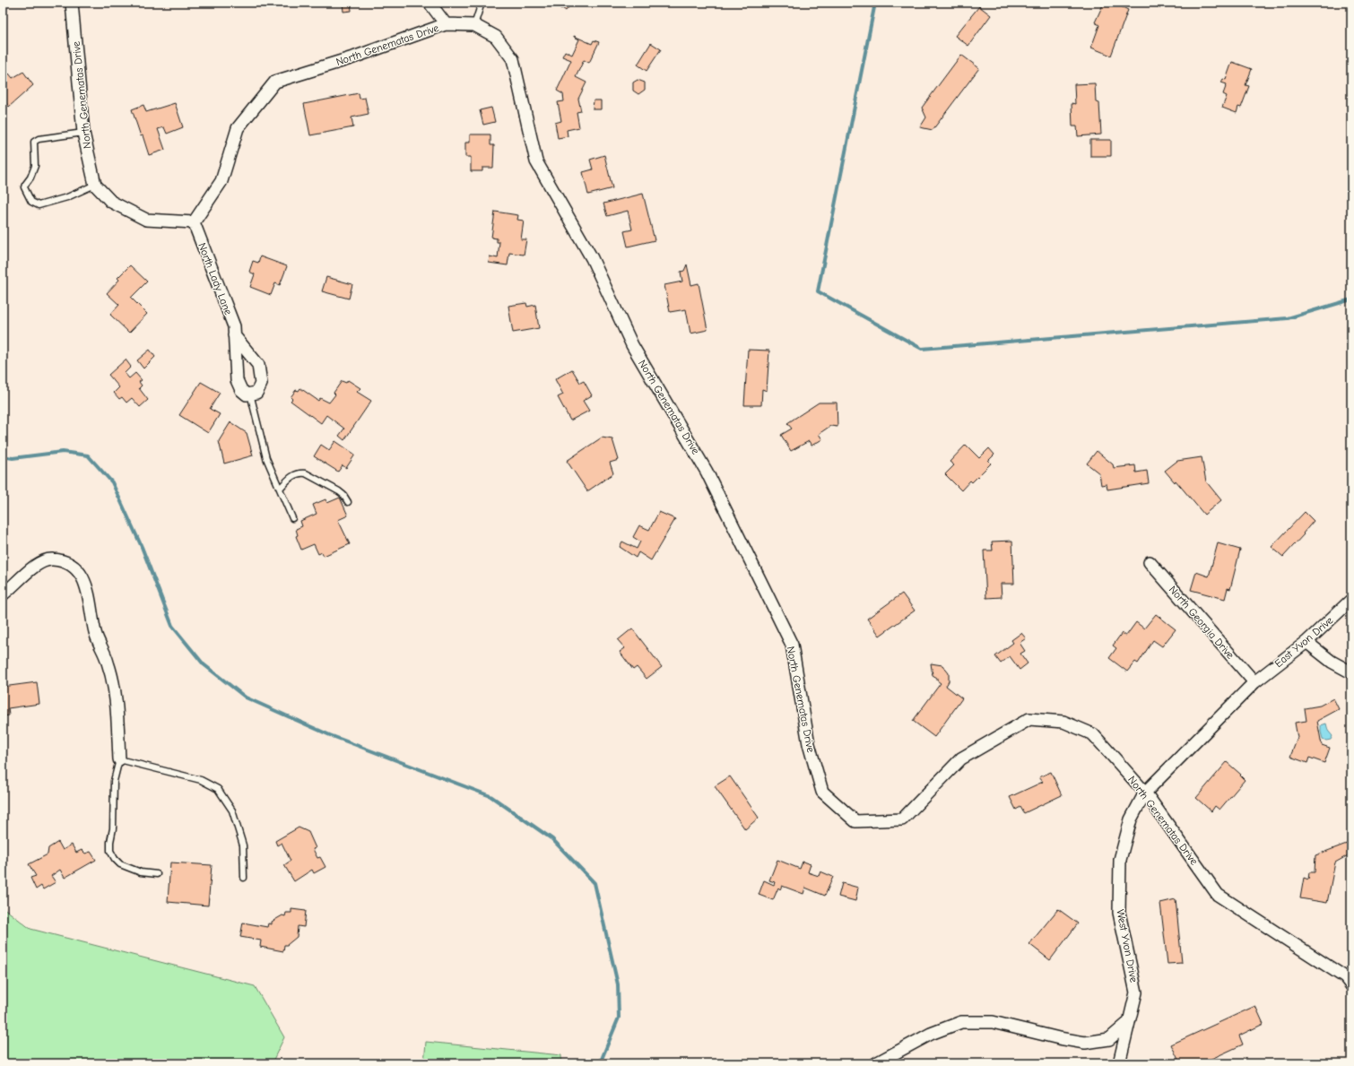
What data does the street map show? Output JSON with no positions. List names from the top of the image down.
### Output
{
  "streets": {
    "street": [
      "North Genematas Drive",
      "North Lady Lane",
      "North Georgia Drive",
      "East Yvon Drive",
      "West Yvon Drive"
    ]
  },
  "crossings": [
    ["North Genematas Drive", "North Lady Lane"],
    ["North Genematas Drive", "West Yvon Drive"],
    ["North Georgia Drive", "East Yvon Drive"],
    ["North Georgia Drive", "West Yvon Drive"],
    ["East Yvon Drive", "West Yvon Drive"]
  ]
}
